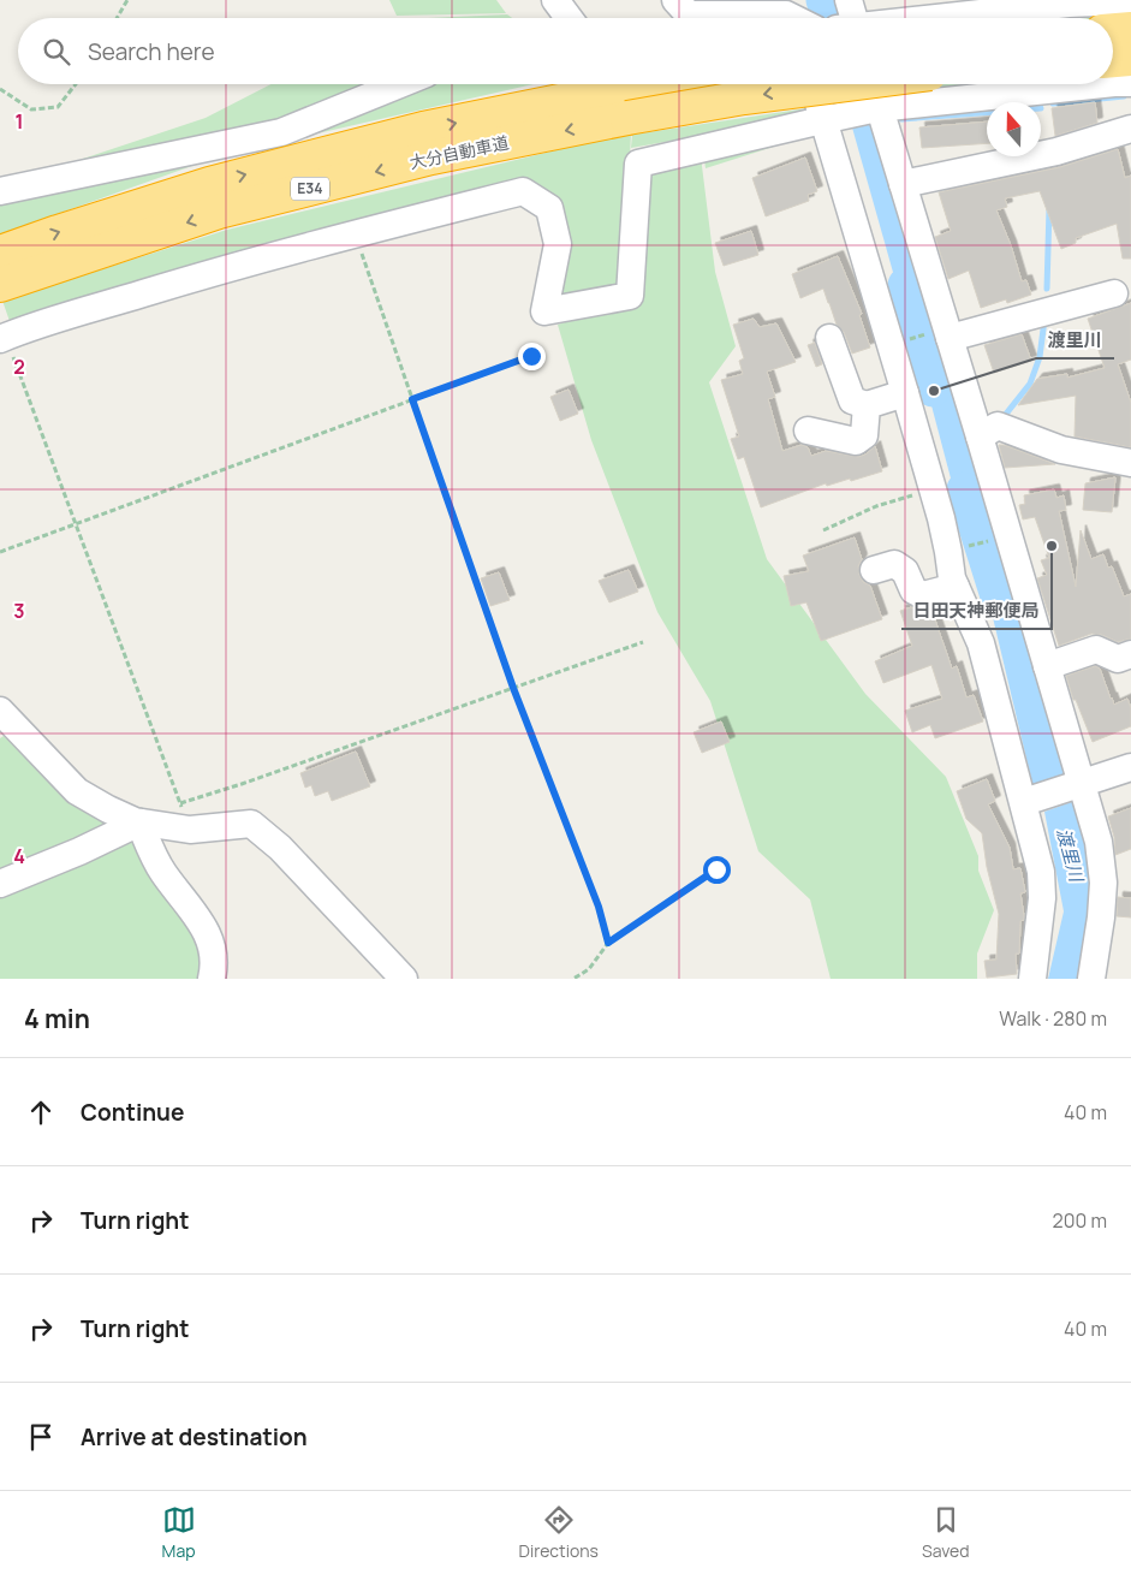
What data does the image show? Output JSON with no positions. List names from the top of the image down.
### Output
{
  "streets": {
    "highway": ["大分自動車道", "E34"]
  },
  "water": ["渡里川"],
  "places": ["渡里川", "日田天神郵便局"],
  "north": "top",
  "page": {
    "search": "Search here",
    "heading": ["4 min", "Walk · 280 m"],
    "list": [
      ["Continue", "40 m"],
      ["Turn right", "200 m"],
      ["Turn right", "40 m"],
      "Arrive at destination"
    ],
    "nav": ["Map", "Directions", "Saved"]
  },
  "grid": {
    "rows": [
      "1",
      "2",
      "3",
      "4"
    ]
  }
}
